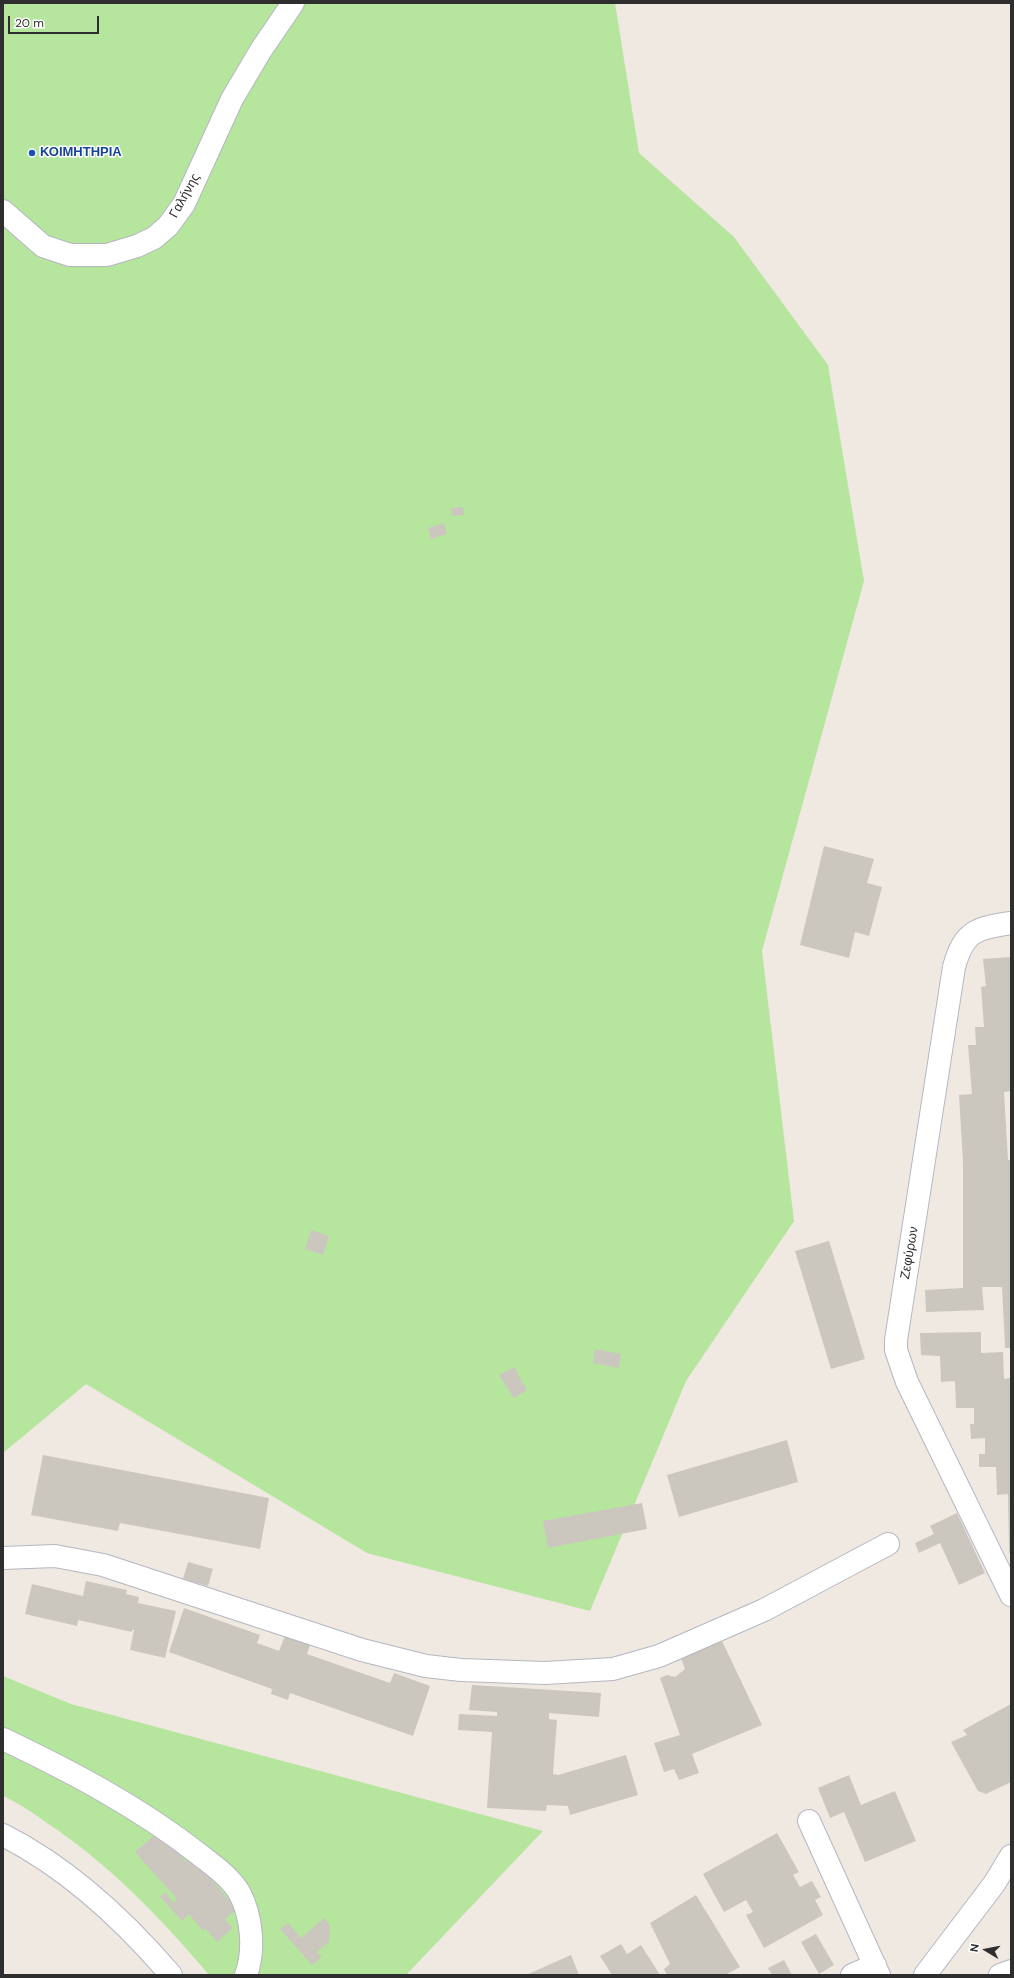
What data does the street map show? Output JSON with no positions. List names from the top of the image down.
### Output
{
  "streets": {
    "street": ["Γαλήνης", "Ζεφύρων"]
  },
  "places": ["ΚΟΙΜΗΤΗΡΙΑ"],
  "scale_bar": "20 m",
  "north": "left"
}
